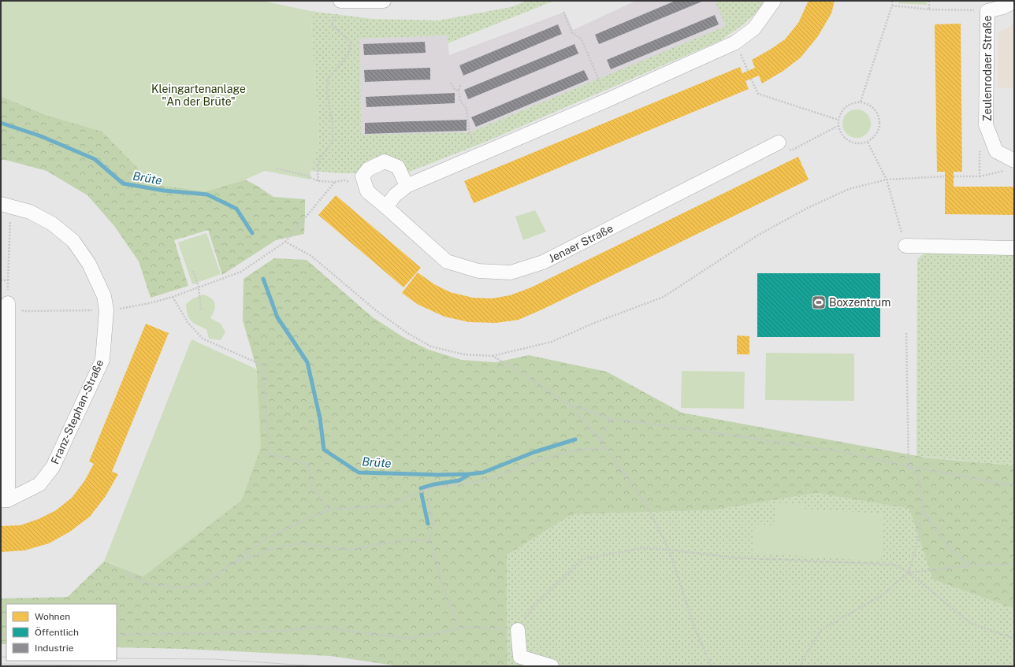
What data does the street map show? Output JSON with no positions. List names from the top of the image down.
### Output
{
  "streets": {
    "street": ["Zeulenrodaer Straße", "Jenaer Straße", "Franz-Stephan-Straße"]
  },
  "water": ["Brüte"],
  "parks": ["Kleingartenanlage \"An der Brüte\""],
  "places": {
    "sports": ["Boxzentrum"]
  },
  "legend": ["Wohnen", "Öffentlich", "Industrie"]
}
